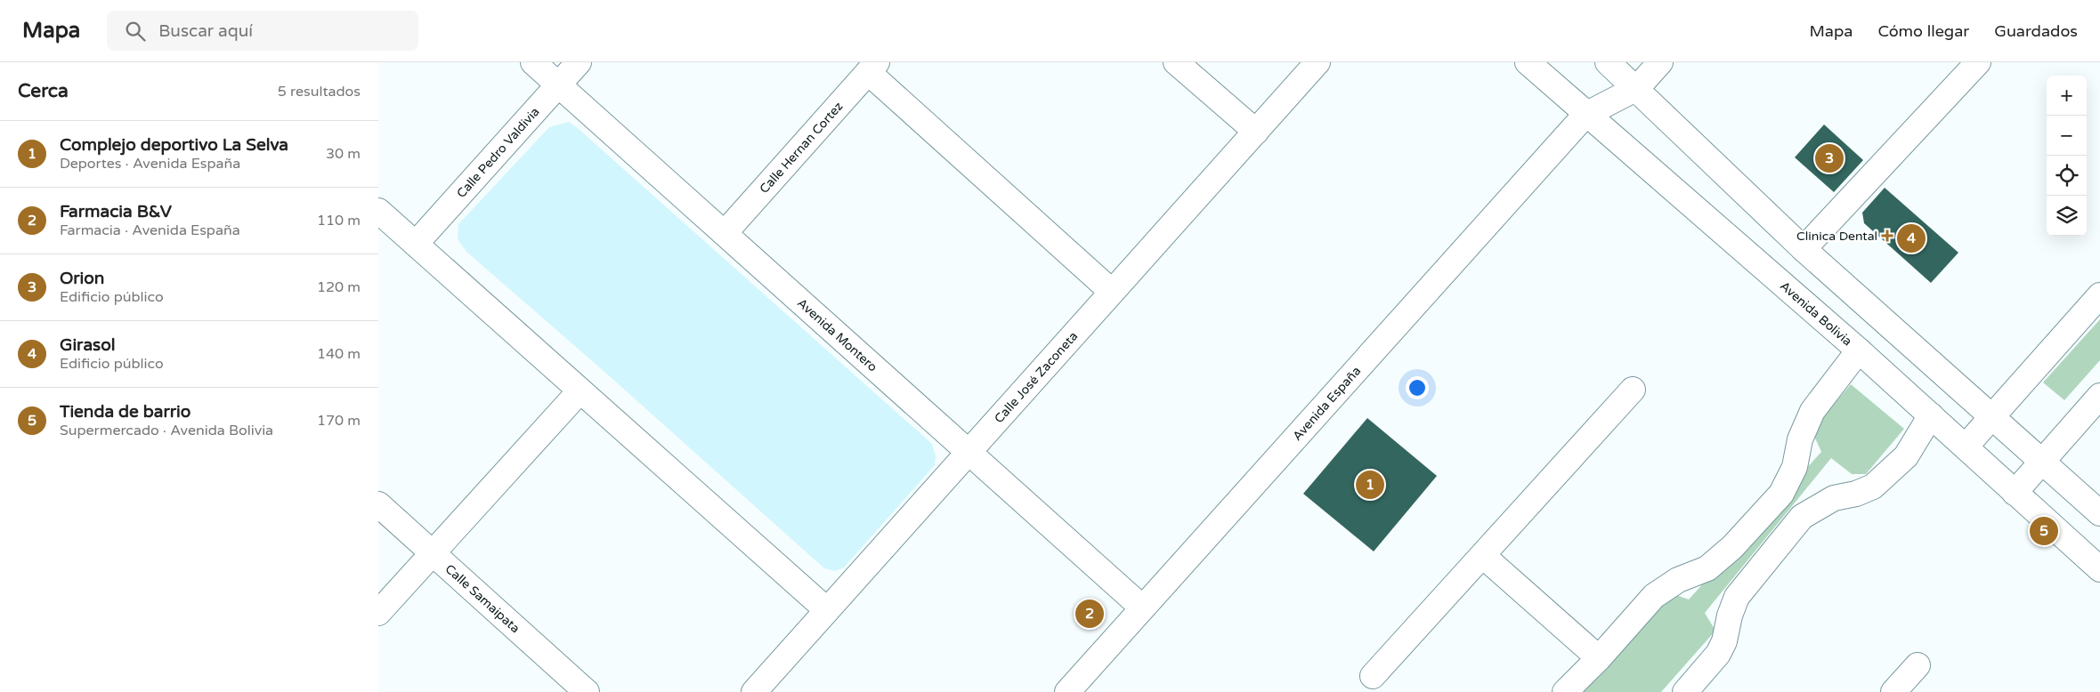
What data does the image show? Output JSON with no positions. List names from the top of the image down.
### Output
{
  "streets": {
    "street": [
      "Calle Hernan Cortez",
      "Calle Pedro Valdivia",
      "Avenida Bolivia",
      "Avenida Montero",
      "Calle José Zaconeta",
      "Avenida España",
      "Calle Samaipata"
    ]
  },
  "crossings": [
    ["Calle Hernan Cortez", "Avenida Montero"],
    ["Calle Pedro Valdivia", "Avenida Montero"],
    ["Avenida Bolivia", "Avenida España"],
    ["Avenida Montero", "Calle José Zaconeta"],
    ["Avenida Montero", "Avenida España"]
  ],
  "places": {
    "health": ["Clinica Dental"]
  },
  "page": {
    "header": "Mapa",
    "search": "Buscar aquí",
    "nav": ["Mapa", "Cómo llegar", "Guardados"],
    "heading": ["Cerca", "5 resultados"],
    "map_buttons": ["+", "−"],
    "list": [
      {
        "mark": "1",
        "name": "Complejo deportivo La Selva",
        "note": "Deportes · Avenida España",
        "value": "30 m"
      },
      {
        "mark": "2",
        "name": "Farmacia B&V",
        "note": "Farmacia · Avenida España",
        "value": "110 m"
      },
      {
        "mark": "3",
        "name": "Orion",
        "note": "Edificio público",
        "value": "120 m"
      },
      {
        "mark": "4",
        "name": "Girasol",
        "note": "Edificio público",
        "value": "140 m"
      },
      {
        "mark": "5",
        "name": "Tienda de barrio",
        "note": "Supermercado · Avenida Bolivia",
        "value": "170 m"
      }
    ],
    "pins": [
      "3",
      "4",
      "1",
      "5",
      "2"
    ]
  }
}
